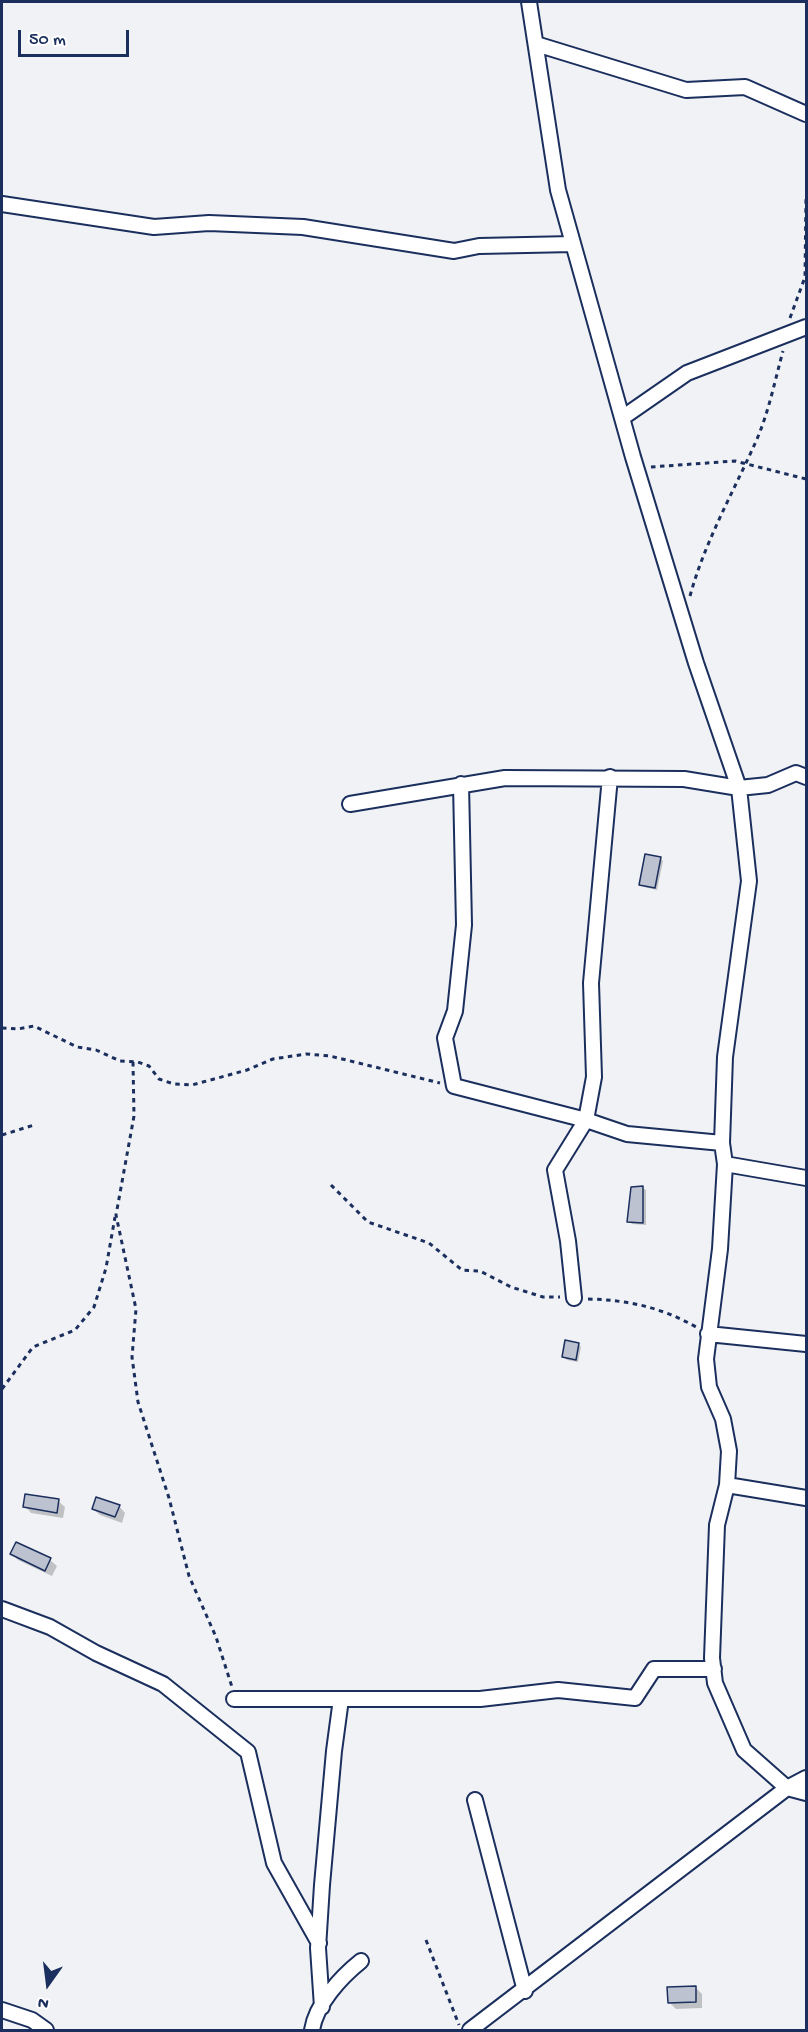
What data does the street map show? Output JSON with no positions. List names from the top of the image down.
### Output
{
  "scale_bar": "50 m",
  "north": "bottom"
}
